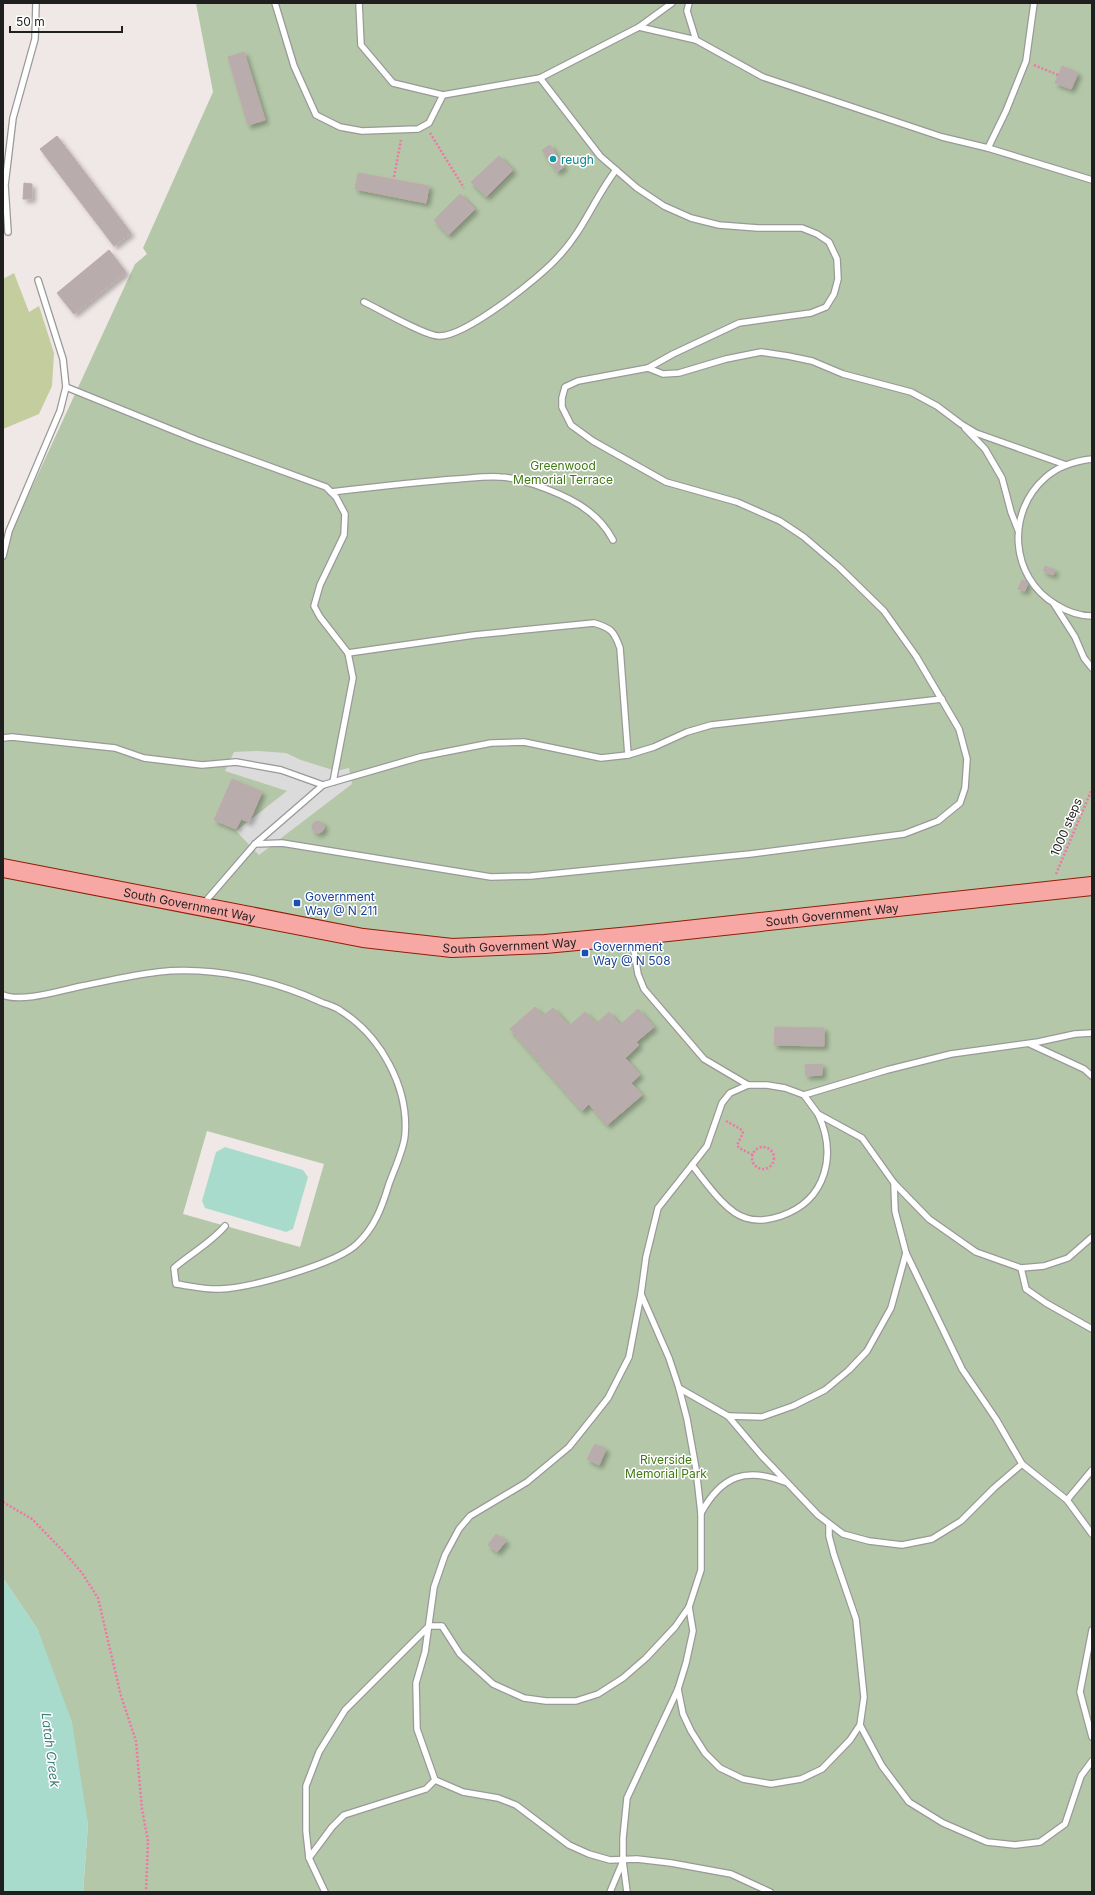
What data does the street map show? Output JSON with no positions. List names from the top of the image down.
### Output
{
  "streets": {
    "main road": ["South Government Way"],
    "path": ["1000 steps"]
  },
  "water": ["Latah Creek"],
  "parks": ["Greenwood Memorial Terrace", "Riverside Memorial Park"],
  "places": {
    "other": ["reugh"],
    "transit": ["Government Way @ N 211", "Government Way @ N 508"]
  },
  "scale_bar": "50 m"
}
